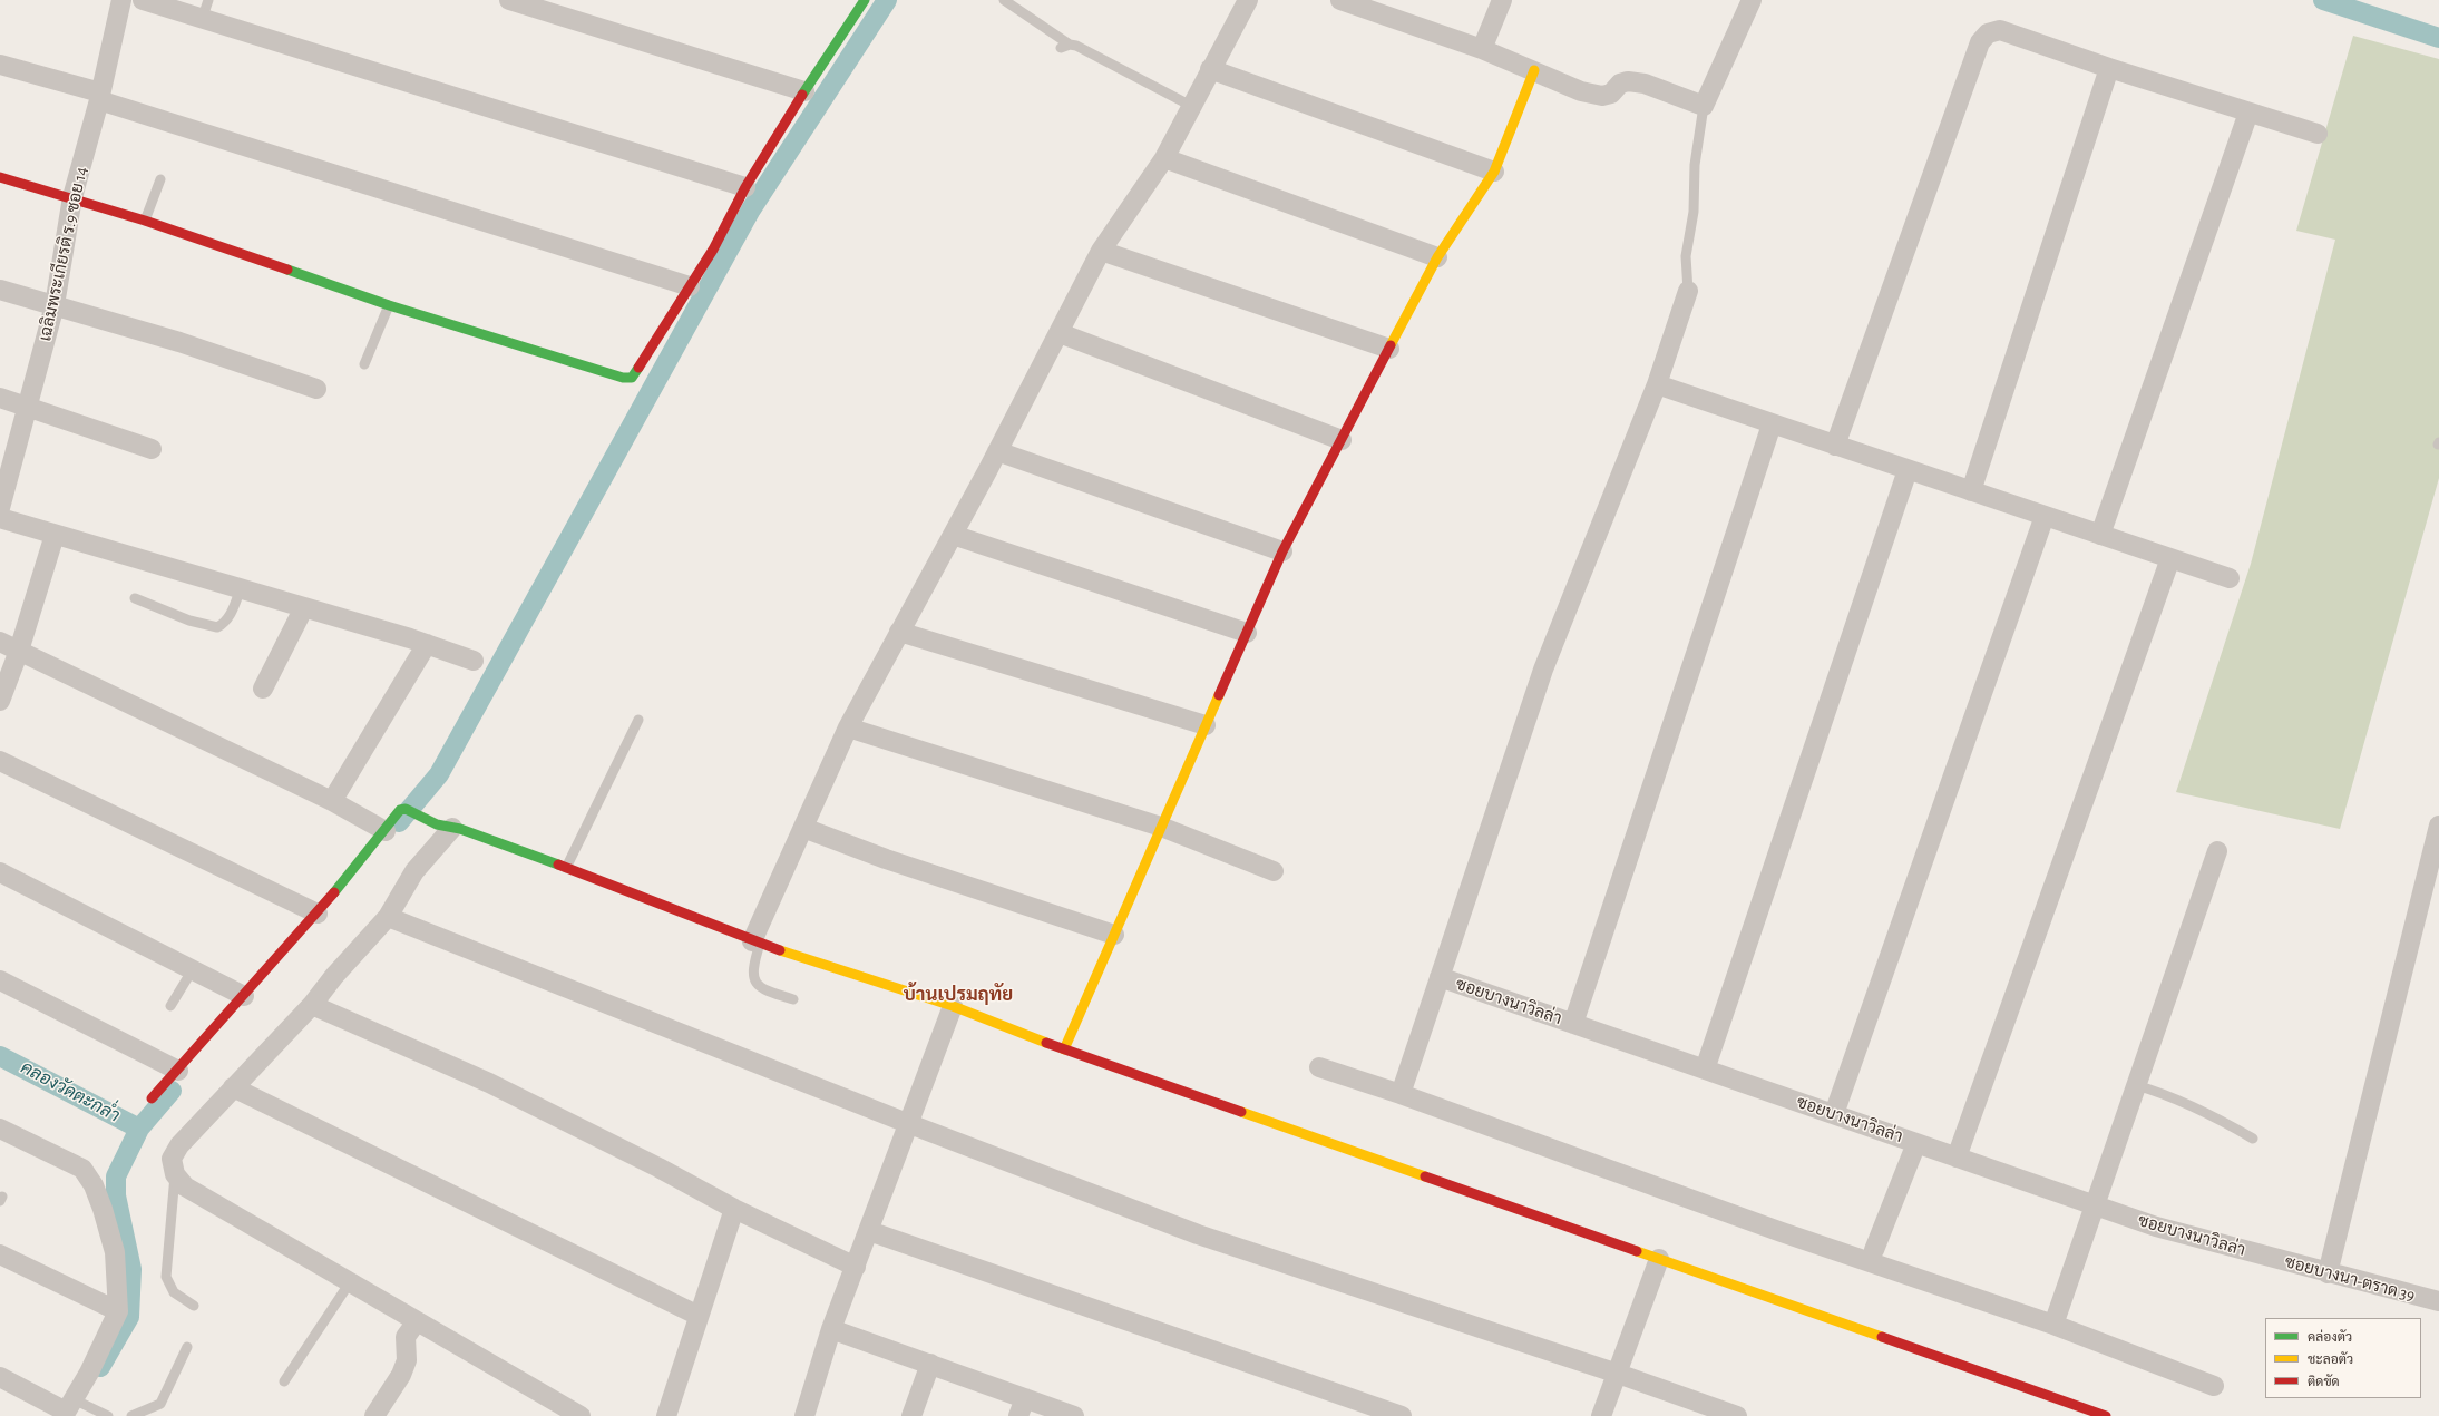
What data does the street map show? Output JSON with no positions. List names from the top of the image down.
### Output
{
  "streets": {
    "street": ["เฉลิมพระเกียรติ ร.9 ซอย 14", "ซอยบางนาวิลล่า", "ซอยบางนา-ตราด 39"]
  },
  "crossings": [
    ["ซอยบางนาวิลล่า", "ซอยบางนา-ตราด 39"]
  ],
  "districts": ["บ้านเปรมฤทัย"],
  "water": ["คลองวัดตะกล่ำ"],
  "legend": ["คล่องตัว", "ชะลอตัว", "ติดขัด"]
}
